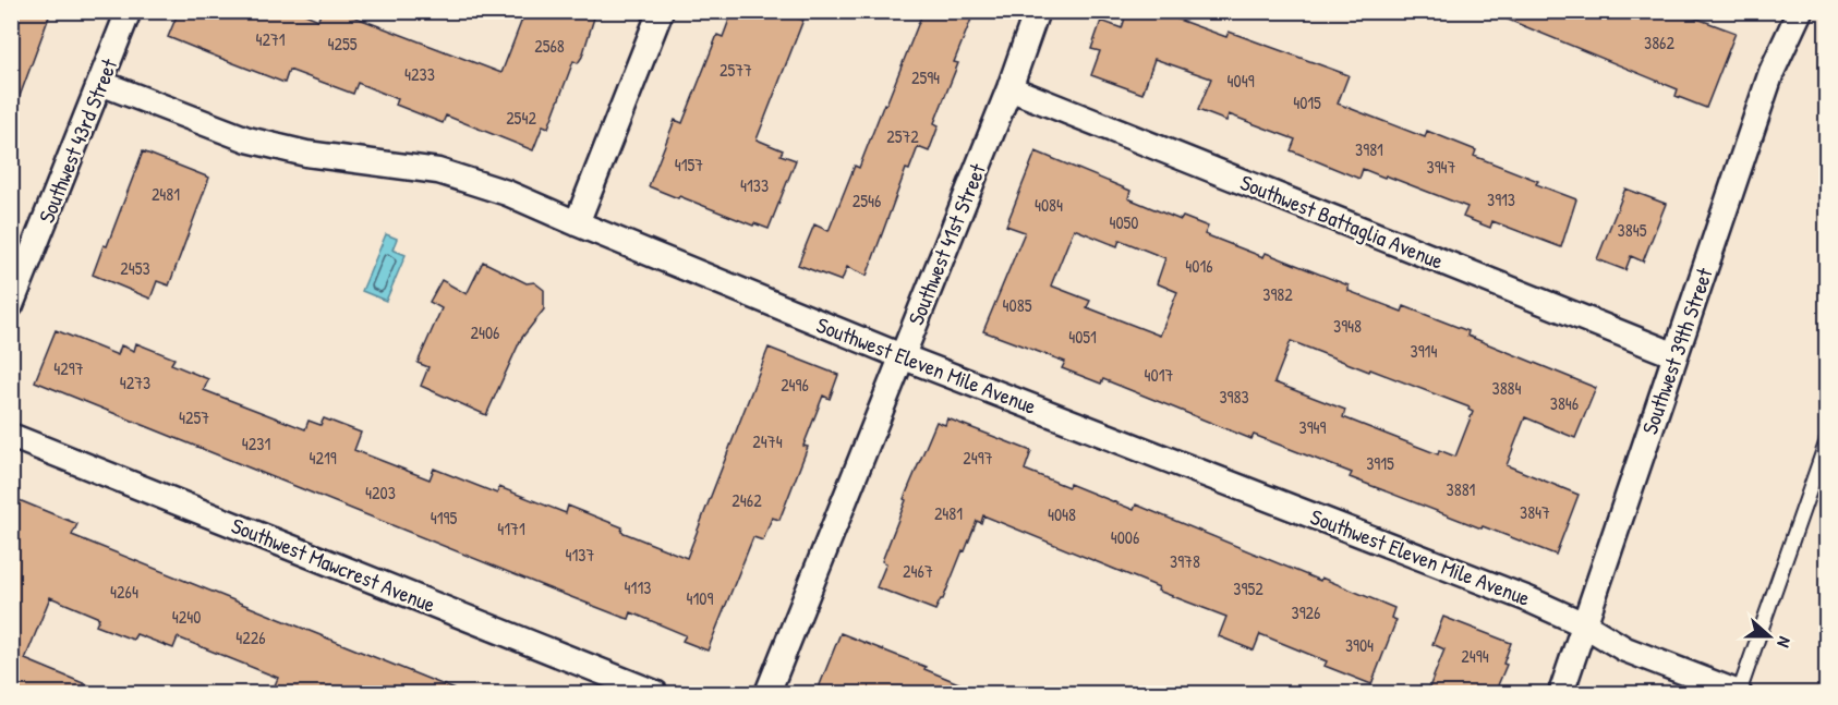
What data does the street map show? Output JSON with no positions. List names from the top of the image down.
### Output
{
  "streets": {
    "street": [
      "Southwest 43rd Street",
      "Southwest Battaglia Avenue",
      "Southwest 41st Street",
      "Southwest 39th Street",
      "Southwest Eleven Mile Avenue",
      "Southwest Mawcrest Avenue"
    ]
  },
  "crossings": [
    ["Southwest 43rd Street", "Southwest Eleven Mile Avenue"],
    ["Southwest Battaglia Avenue", "Southwest 41st Street"],
    ["Southwest Battaglia Avenue", "Southwest 39th Street"],
    ["Southwest 41st Street", "Southwest Eleven Mile Avenue"],
    ["Southwest 39th Street", "Southwest Eleven Mile Avenue"]
  ],
  "house_numbers": [
    "4271",
    "3862",
    "4255",
    "2568",
    "2577",
    "4233",
    "2594",
    "4049",
    "4015",
    "2542",
    "2572",
    "3981",
    "4157",
    "3947",
    "4133",
    "2481",
    "3913",
    "2546",
    "4084",
    "4050",
    "3845",
    "4016",
    "2453",
    "3982",
    "4085",
    "3948",
    "2406",
    "4051",
    "3914",
    "4297",
    "4017",
    "4273",
    "2496",
    "3884",
    "3983",
    "3846",
    "4257",
    "3949",
    "2474",
    "4231",
    "4219",
    "2497",
    "3915",
    "3881",
    "4203",
    "2462",
    "3847",
    "2481",
    "4048",
    "4195",
    "4171",
    "4006",
    "4137",
    "3978",
    "2467",
    "4113",
    "3952",
    "4264",
    "4109",
    "3926",
    "4240",
    "4226",
    "3904",
    "2494"
  ],
  "north": "right"
}
